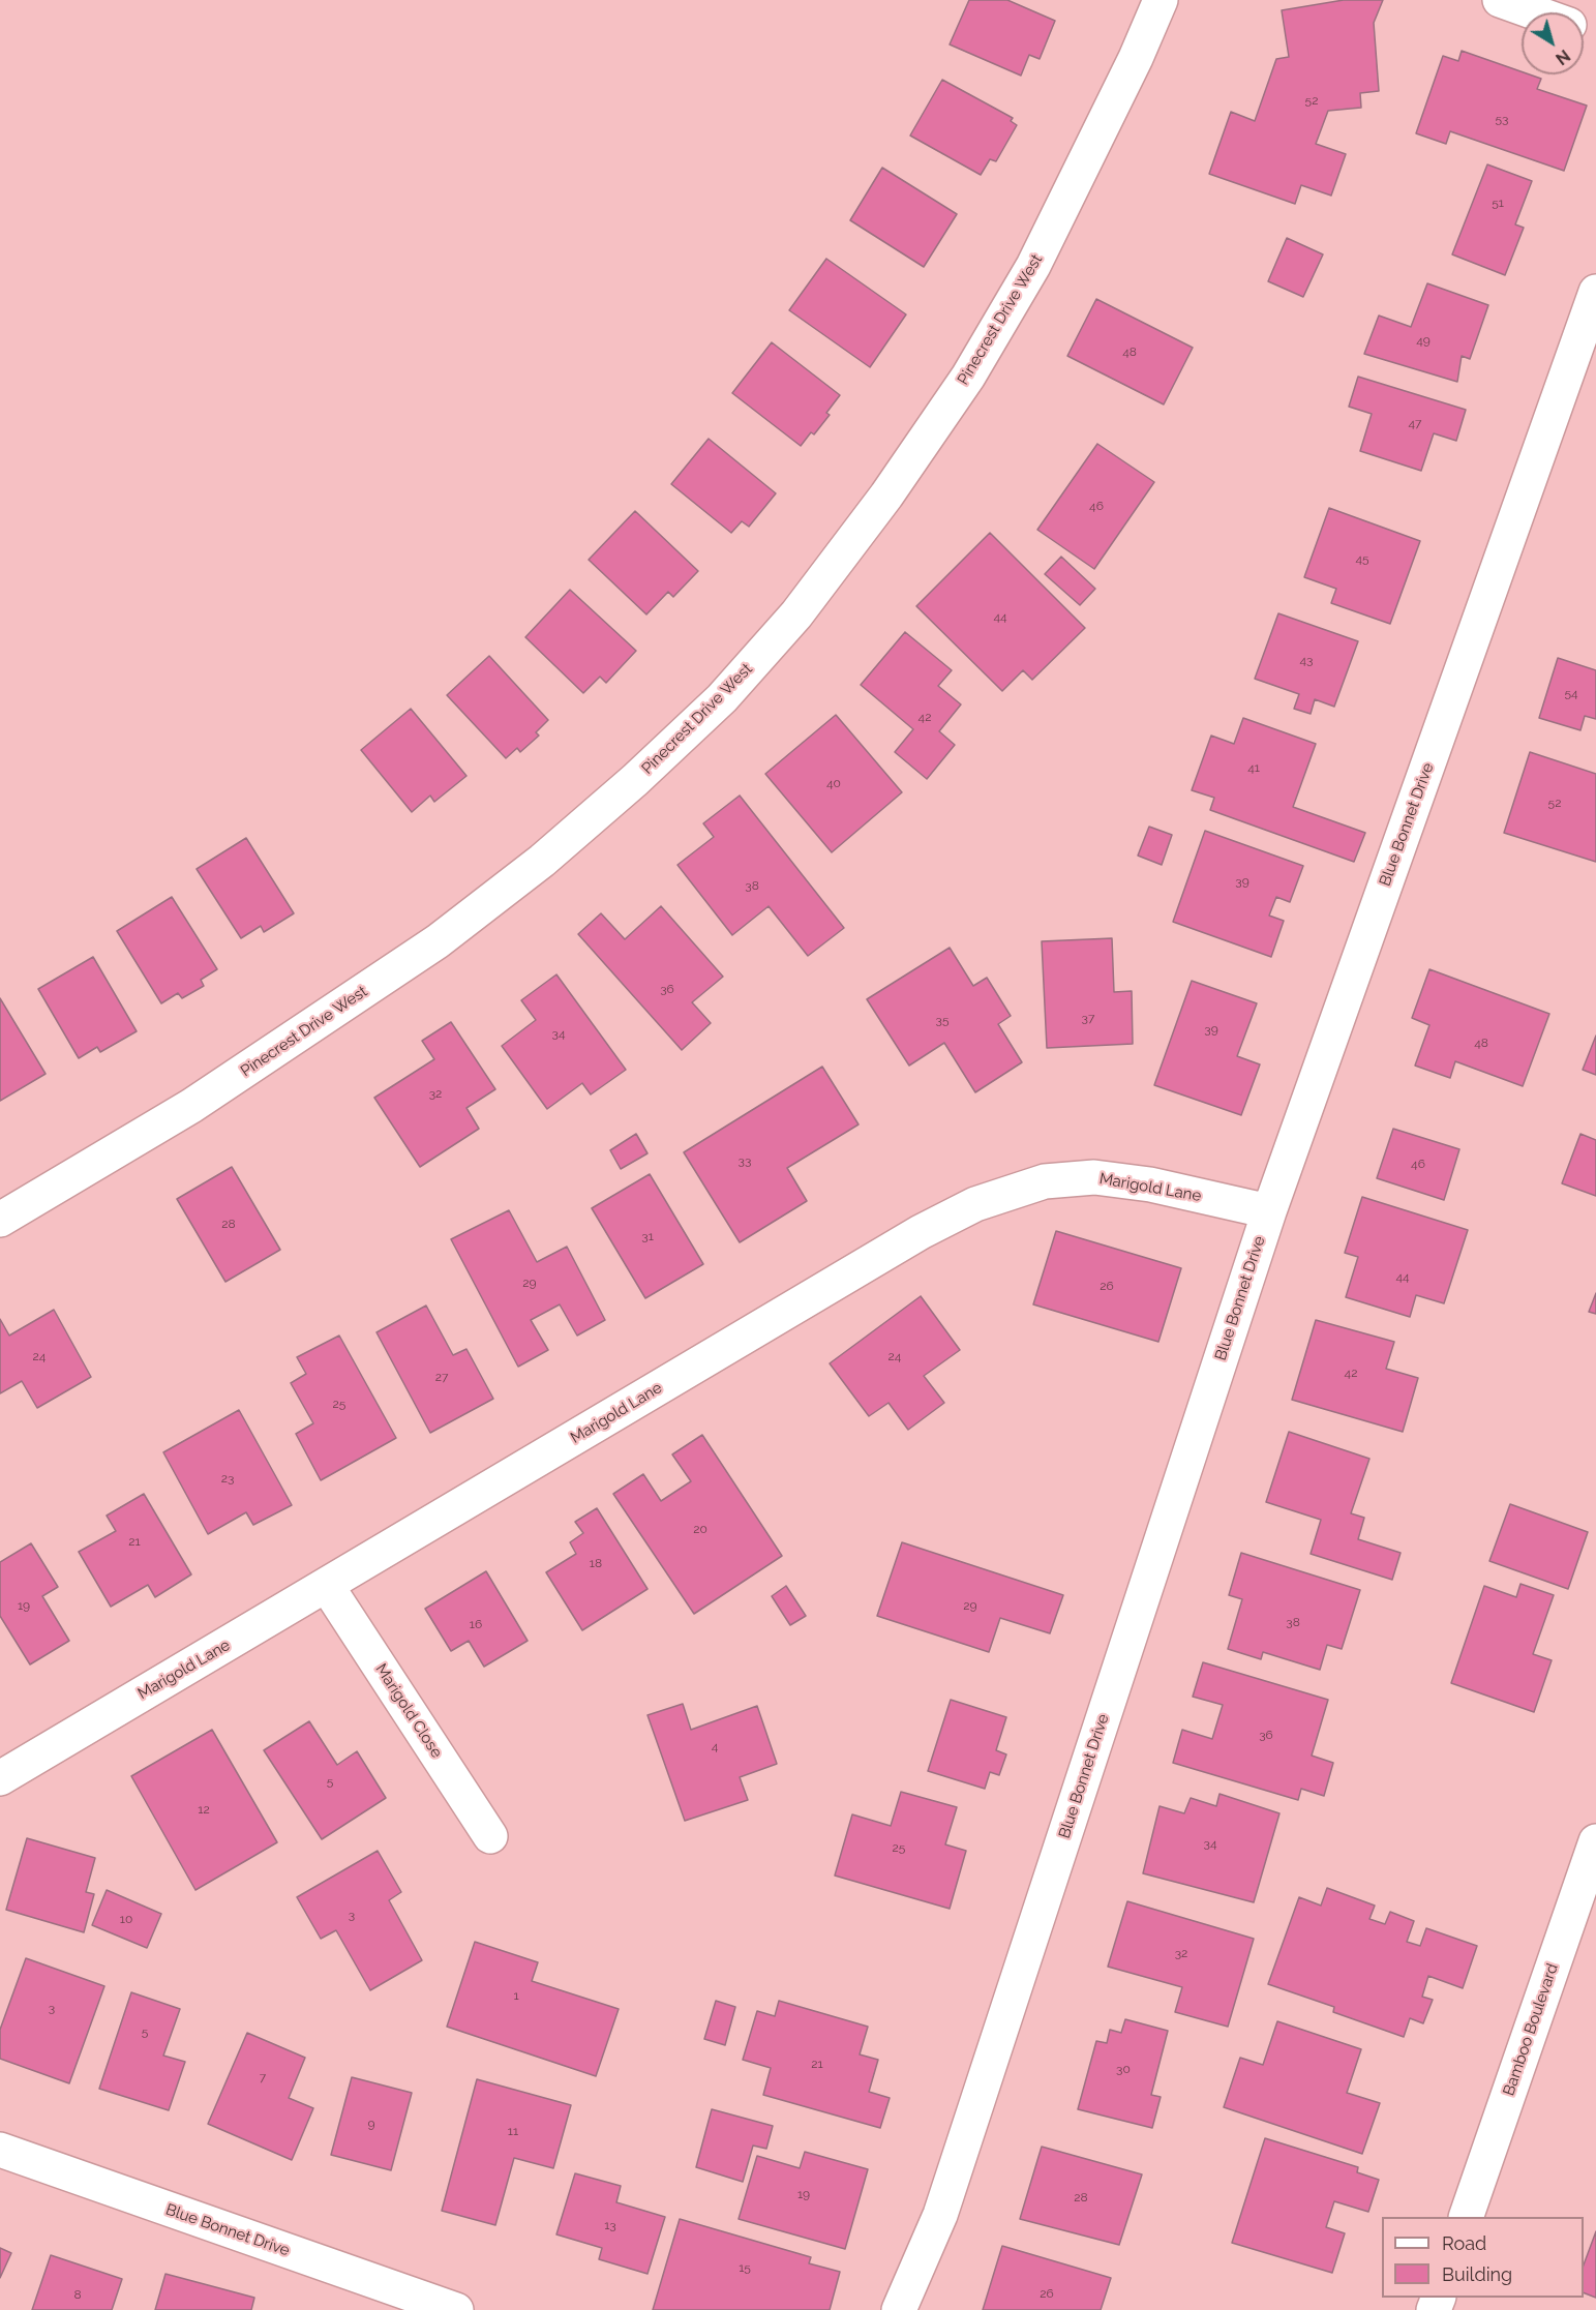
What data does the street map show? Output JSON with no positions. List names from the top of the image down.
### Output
{
  "streets": {
    "street": [
      "Pinecrest Drive West",
      "Blue Bonnet Drive",
      "Marigold Lane",
      "Marigold Close",
      "Bamboo Boulevard"
    ]
  },
  "crossings": [
    ["Blue Bonnet Drive", "Marigold Lane"],
    ["Marigold Lane", "Marigold Close"]
  ],
  "house_numbers": [
    "52",
    "53",
    "51",
    "49",
    "48",
    "47",
    "46",
    "45",
    "44",
    "43",
    "54",
    "42",
    "41",
    "40",
    "52",
    "39",
    "38",
    "36",
    "37",
    "35",
    "39",
    "34",
    "48",
    "32",
    "33",
    "46",
    "28",
    "31",
    "44",
    "29",
    "26",
    "24",
    "24",
    "42",
    "27",
    "25",
    "23",
    "20",
    "21",
    "18",
    "19",
    "29",
    "38",
    "16",
    "36",
    "4",
    "5",
    "12",
    "34",
    "25",
    "3",
    "10",
    "32",
    "1",
    "3",
    "5",
    "21",
    "30",
    "7",
    "9",
    "11",
    "19",
    "28",
    "13",
    "15",
    "26",
    "8"
  ],
  "legend": ["Road", "Building"],
  "north": "bottom right"
}
